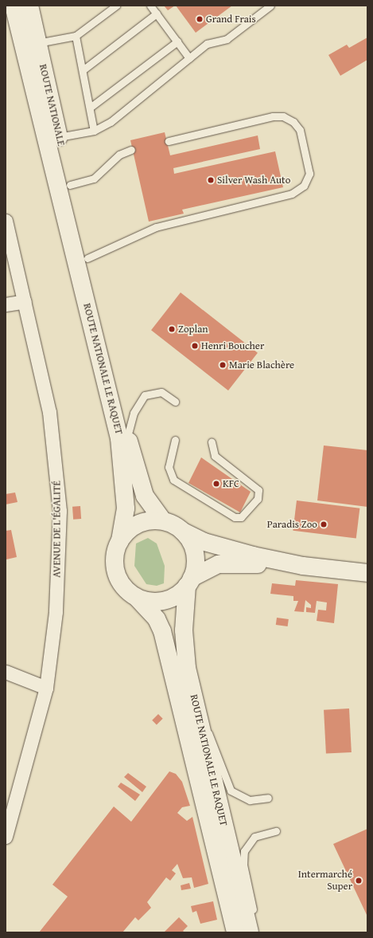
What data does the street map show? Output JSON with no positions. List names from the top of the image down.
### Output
{
  "streets": {
    "main road": ["ROUTE NATIONALE", "ROUTE NATIONALE LE RAQUET"],
    "street": ["AVENUE DE L'ÉGALITÉ"]
  },
  "crossings": [
    ["ROUTE NATIONALE", "ROUTE NATIONALE LE RAQUET"]
  ],
  "places": [
    "Grand Frais",
    "Silver Wash Auto",
    "Zoplan",
    "Henri Boucher",
    "Marie Blachère",
    "KFC",
    "Paradis Zoo",
    "Intermarché Super"
  ]
}
